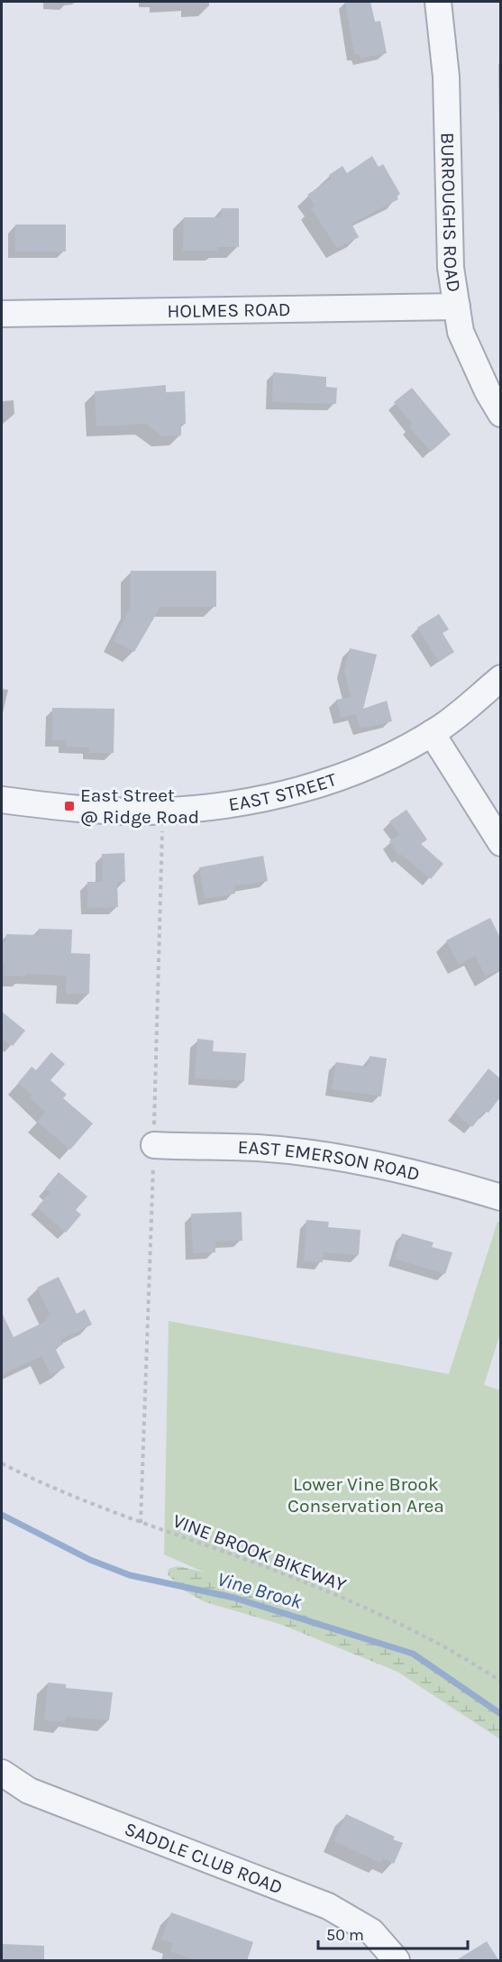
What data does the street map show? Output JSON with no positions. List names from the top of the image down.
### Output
{
  "streets": {
    "street": [
      "BURROUGHS ROAD",
      "HOLMES ROAD",
      "EAST STREET",
      "EAST EMERSON ROAD",
      "SADDLE CLUB ROAD"
    ],
    "path": ["VINE BROOK BIKEWAY"]
  },
  "crossings": [
    ["BURROUGHS ROAD", "HOLMES ROAD"]
  ],
  "water": ["Vine Brook"],
  "parks": ["Lower Vine Brook Conservation Area"],
  "places": {
    "transit": ["East Street @ Ridge Road"]
  },
  "scale_bar": "50 m"
}
